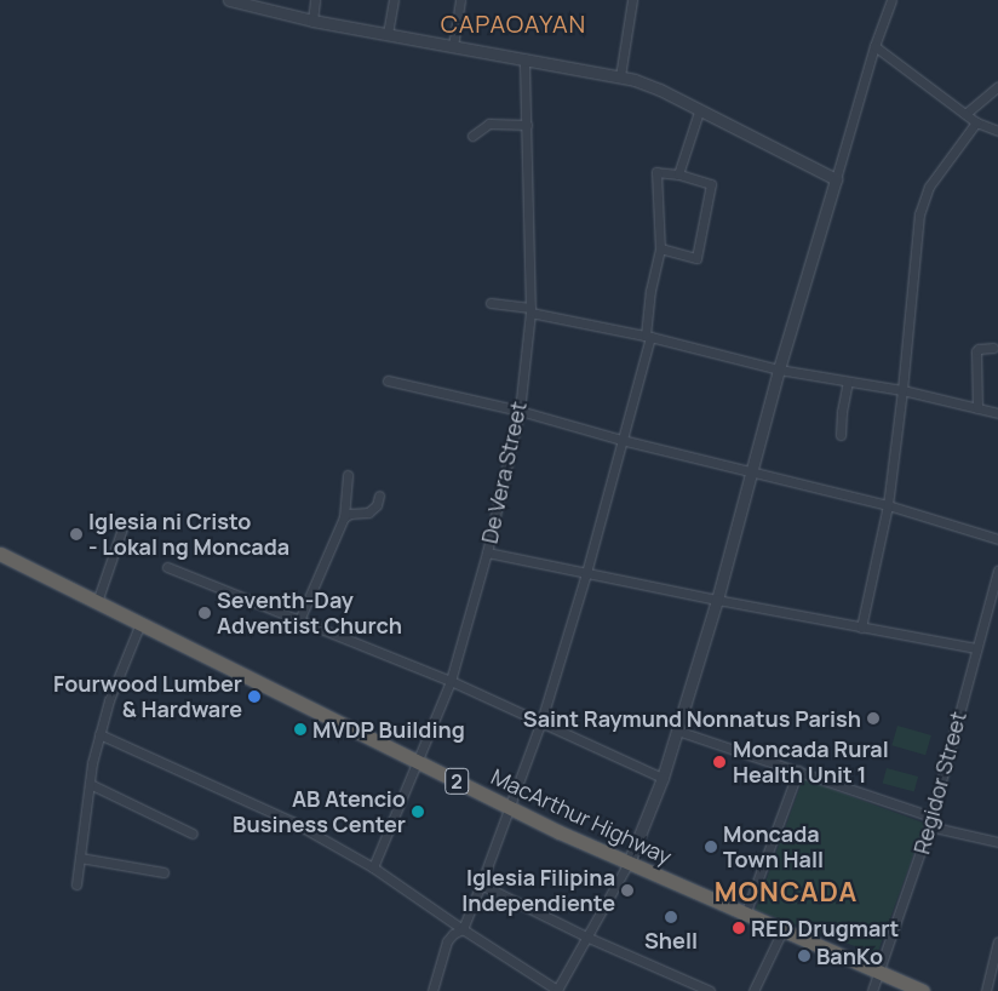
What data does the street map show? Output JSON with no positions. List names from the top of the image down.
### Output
{
  "streets": {
    "highway": ["2", "MacArthur Highway"],
    "street": ["De Vera Street", "Regidor Street"]
  },
  "crossings": [
    ["De Vera Street", "MacArthur Highway"],
    ["Regidor Street", "MacArthur Highway"]
  ],
  "districts": ["CAPAOAYAN", "MONCADA"],
  "places": [
    "Iglesia ni Cristo - Lokal ng Moncada",
    "Seventh-Day Adventist Church",
    "Fourwood Lumber & Hardware",
    "Saint Raymund Nonnatus Parish",
    "MVDP Building",
    "Moncada Rural Health Unit 1",
    "AB Atencio Business Center",
    "Moncada Town Hall",
    "Iglesia Filipina Independiente",
    "Shell",
    "RED Drugmart",
    "BanKo"
  ]
}
